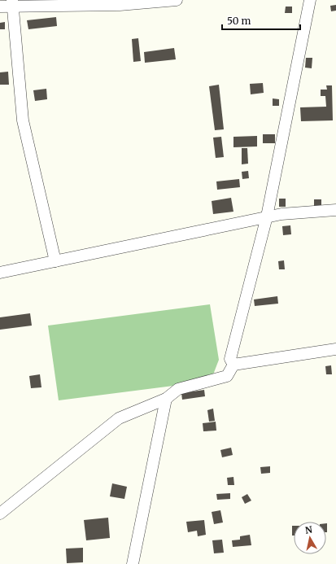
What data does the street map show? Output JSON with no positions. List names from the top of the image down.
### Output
{
  "scale_bar": "50 m",
  "north": "top"
}
